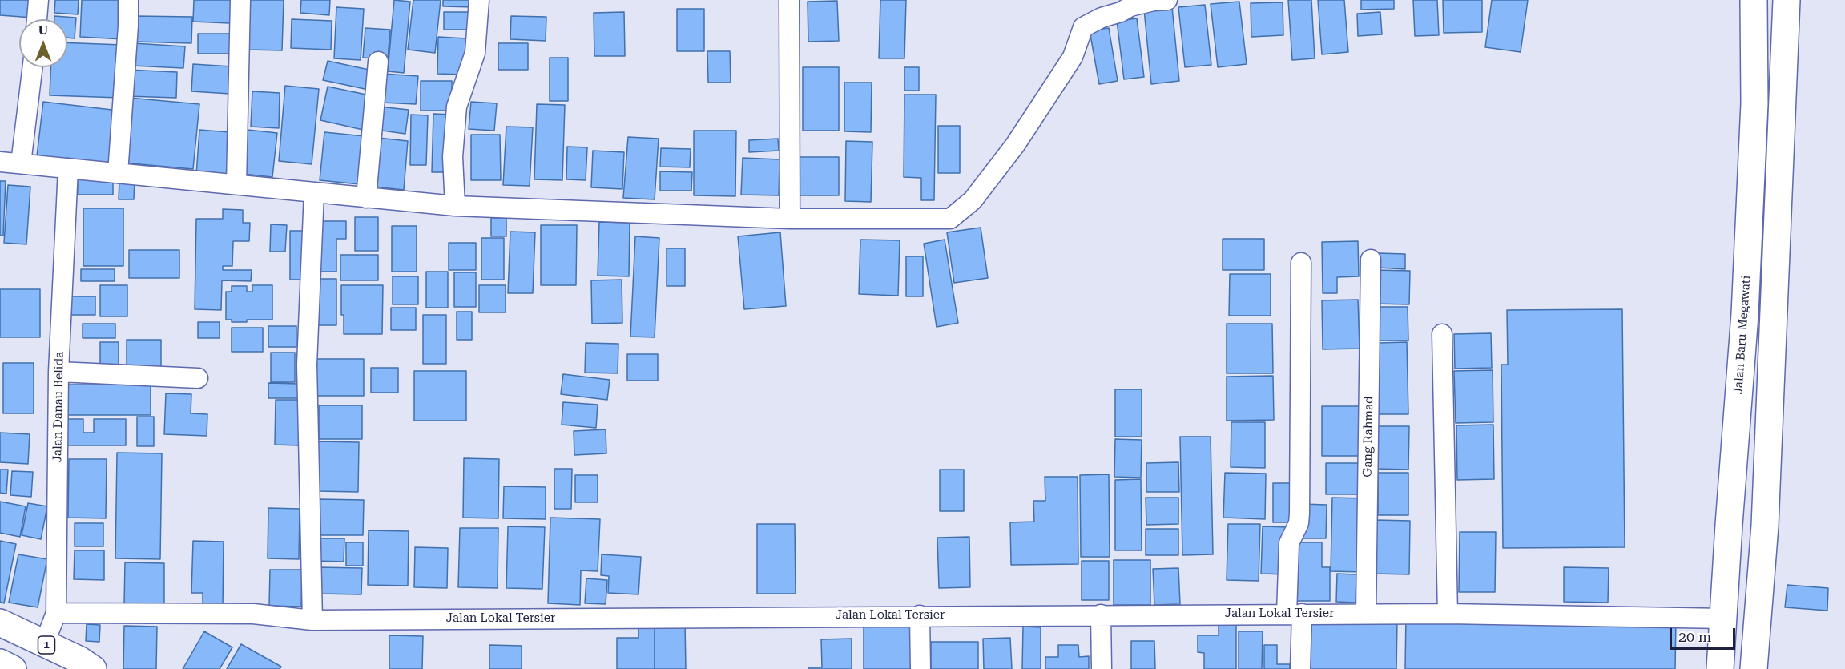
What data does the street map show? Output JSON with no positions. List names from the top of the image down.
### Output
{
  "streets": {
    "main road": ["Jalan Baru Megawati", "1"],
    "street": ["Jalan Danau Belida", "Gang Rahmad", "Jalan Lokal Tersier"]
  },
  "crossings": [
    ["Jalan Baru Megawati", "Jalan Lokal Tersier"],
    ["Jalan Danau Belida", "Jalan Lokal Tersier"],
    ["Jalan Danau Belida", "1"],
    ["Gang Rahmad", "Jalan Lokal Tersier"]
  ],
  "scale_bar": "20 m",
  "north": "top"
}
